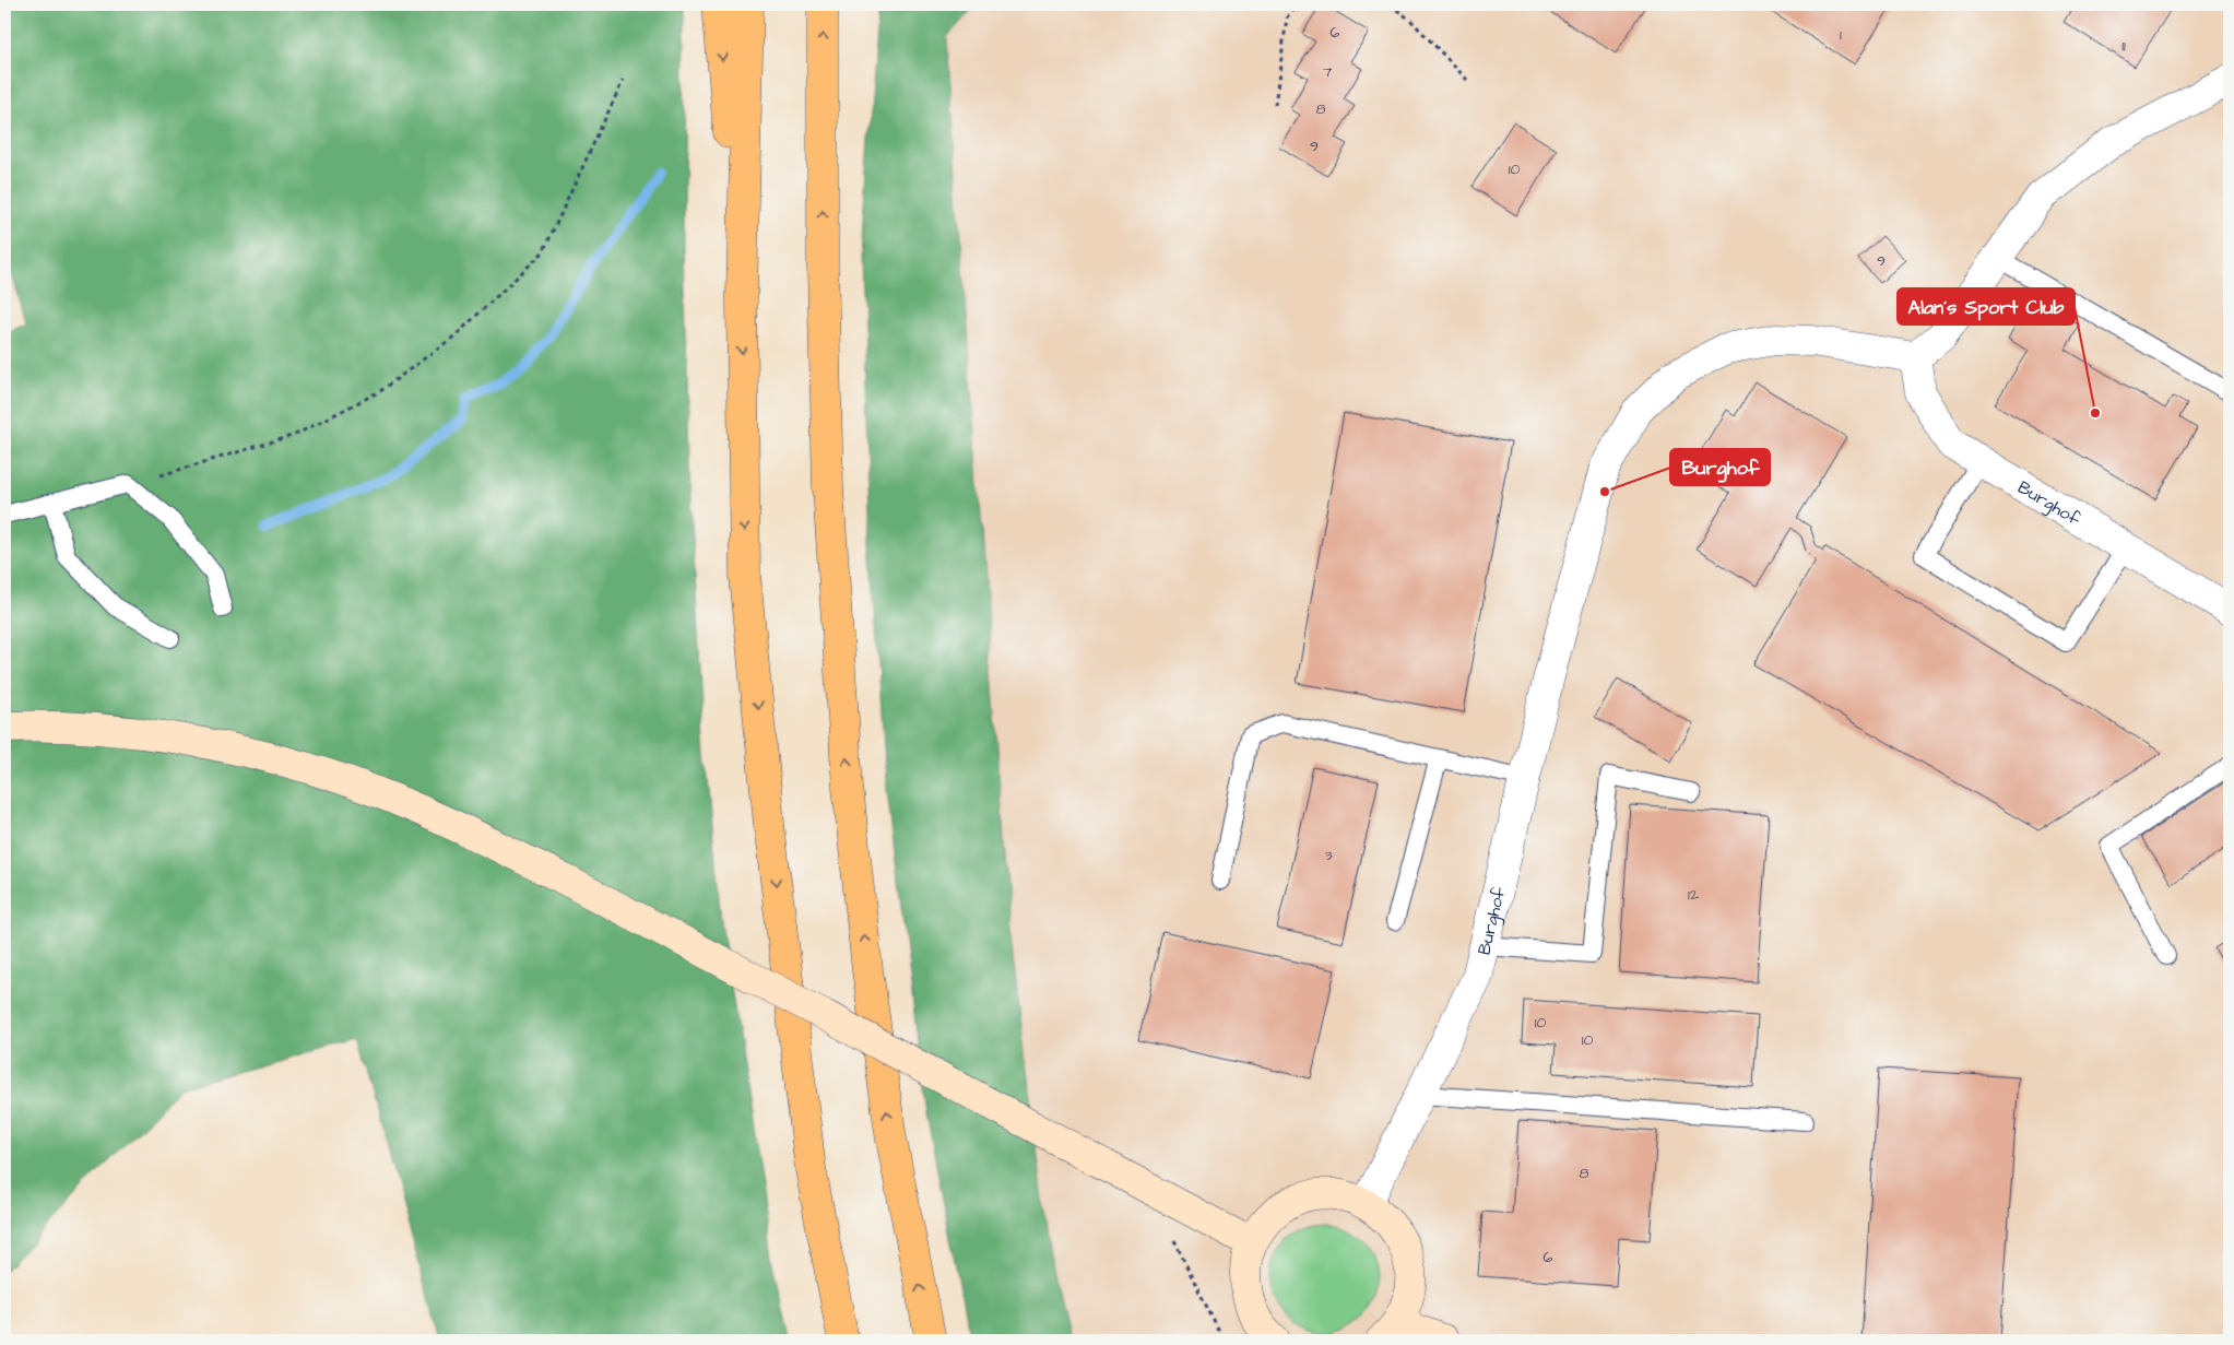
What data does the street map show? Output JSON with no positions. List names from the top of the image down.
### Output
{
  "streets": {
    "street": ["Burghof"]
  },
  "places": ["Alan´s Sport Club", "Burghof"],
  "house_numbers": [
    "6",
    "1",
    "11",
    "7",
    "8",
    "9",
    "10",
    "9",
    "3",
    "12",
    "10",
    "10",
    "8",
    "6"
  ]
}
